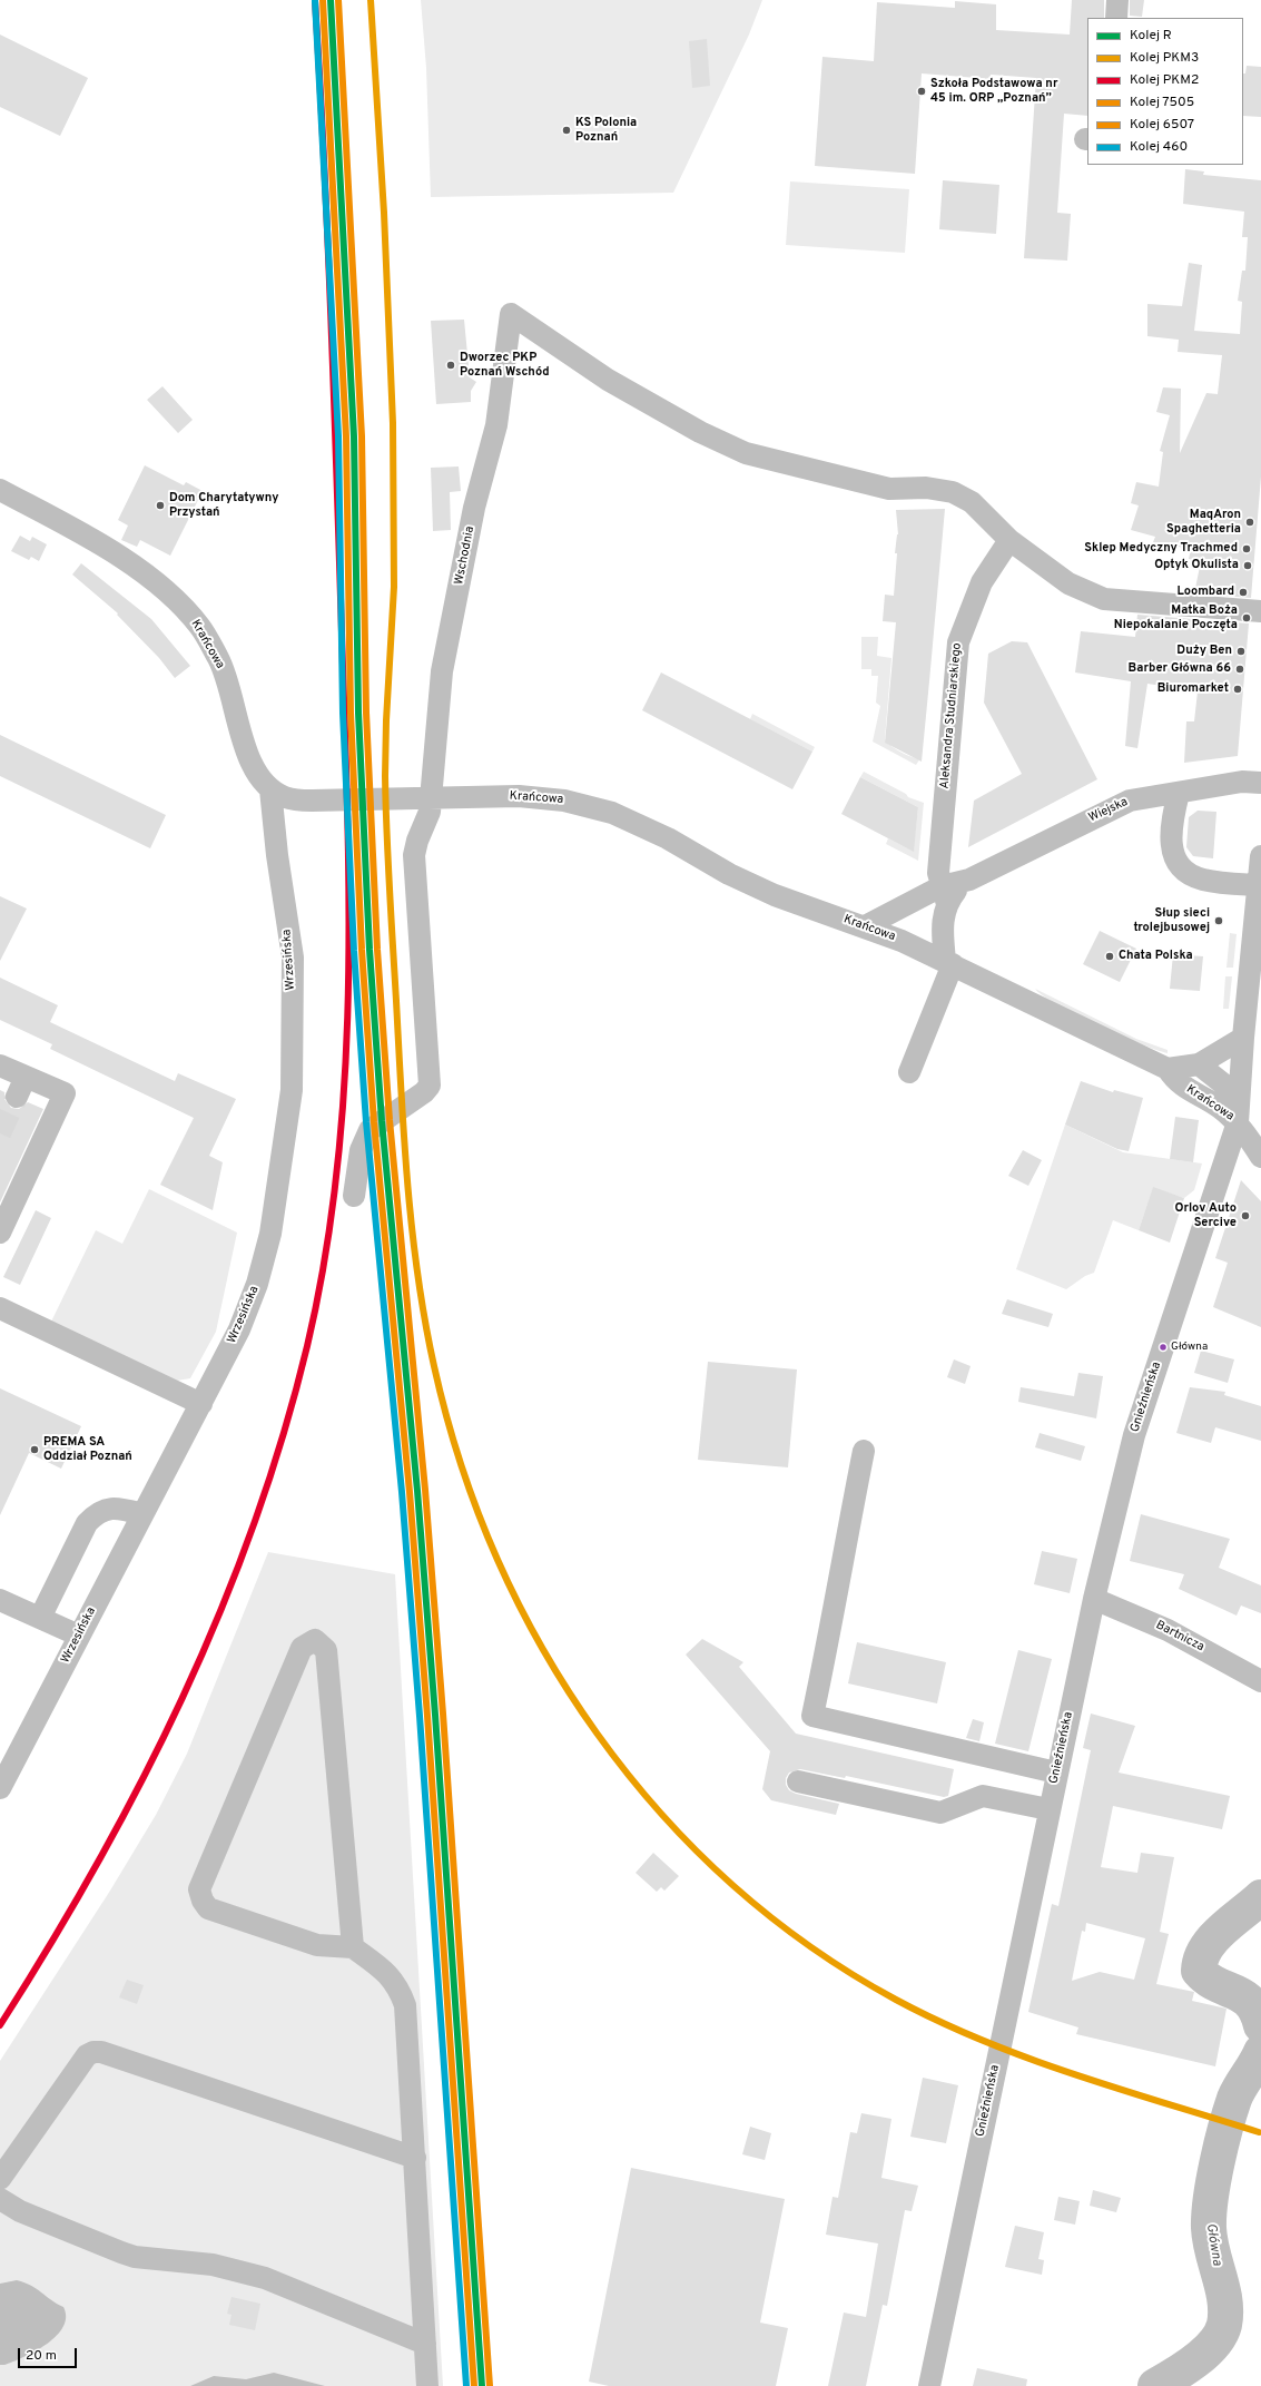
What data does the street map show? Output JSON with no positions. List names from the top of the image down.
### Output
{
  "streets": {
    "street": [
      "Wschodnia",
      "Krańcowa",
      "Aleksandra Studniarskiego",
      "Wiejska",
      "Wrzesińska",
      "Gnieźnieńska",
      "Bartnicza"
    ]
  },
  "crossings": [
    ["Wschodnia", "Krańcowa"],
    ["Wschodnia", "Aleksandra Studniarskiego"],
    ["Krańcowa", "Wiejska"],
    ["Krańcowa", "Wrzesińska"],
    ["Krańcowa", "Gnieźnieńska"],
    ["Aleksandra Studniarskiego", "Wiejska"],
    ["Gnieźnieńska", "Bartnicza"]
  ],
  "water": ["Główna"],
  "places": [
    "Szkoła Podstawowa nr 45 im. ORP „Poznań”",
    "KS Polonia Poznań",
    "Dworzec PKP Poznań Wschód",
    "Dom Charytatywny Przystań",
    "MaqAron Spaghetteria",
    "Sklep Medyczny Trachmed",
    "Optyk Okulista",
    "Loombard",
    "Matka Boża Niepokalanie Poczęta",
    "Duży Ben",
    "Barber Główna 66",
    "Biuromarket",
    "Słup sieci trolejbusowej",
    "Chata Polska",
    "Orlov Auto Sercive",
    "Główna",
    "PREMA SA Oddział Poznań"
  ],
  "lines": [
    "rail line R",
    "rail line PKM3",
    "rail line PKM2",
    "rail line 7505",
    "rail line 6507",
    "rail line 460"
  ],
  "legend": [
    "Kolej R",
    "Kolej PKM3",
    "Kolej PKM2",
    "Kolej 7505",
    "Kolej 6507",
    "Kolej 460"
  ],
  "scale_bar": "20 m"
}
